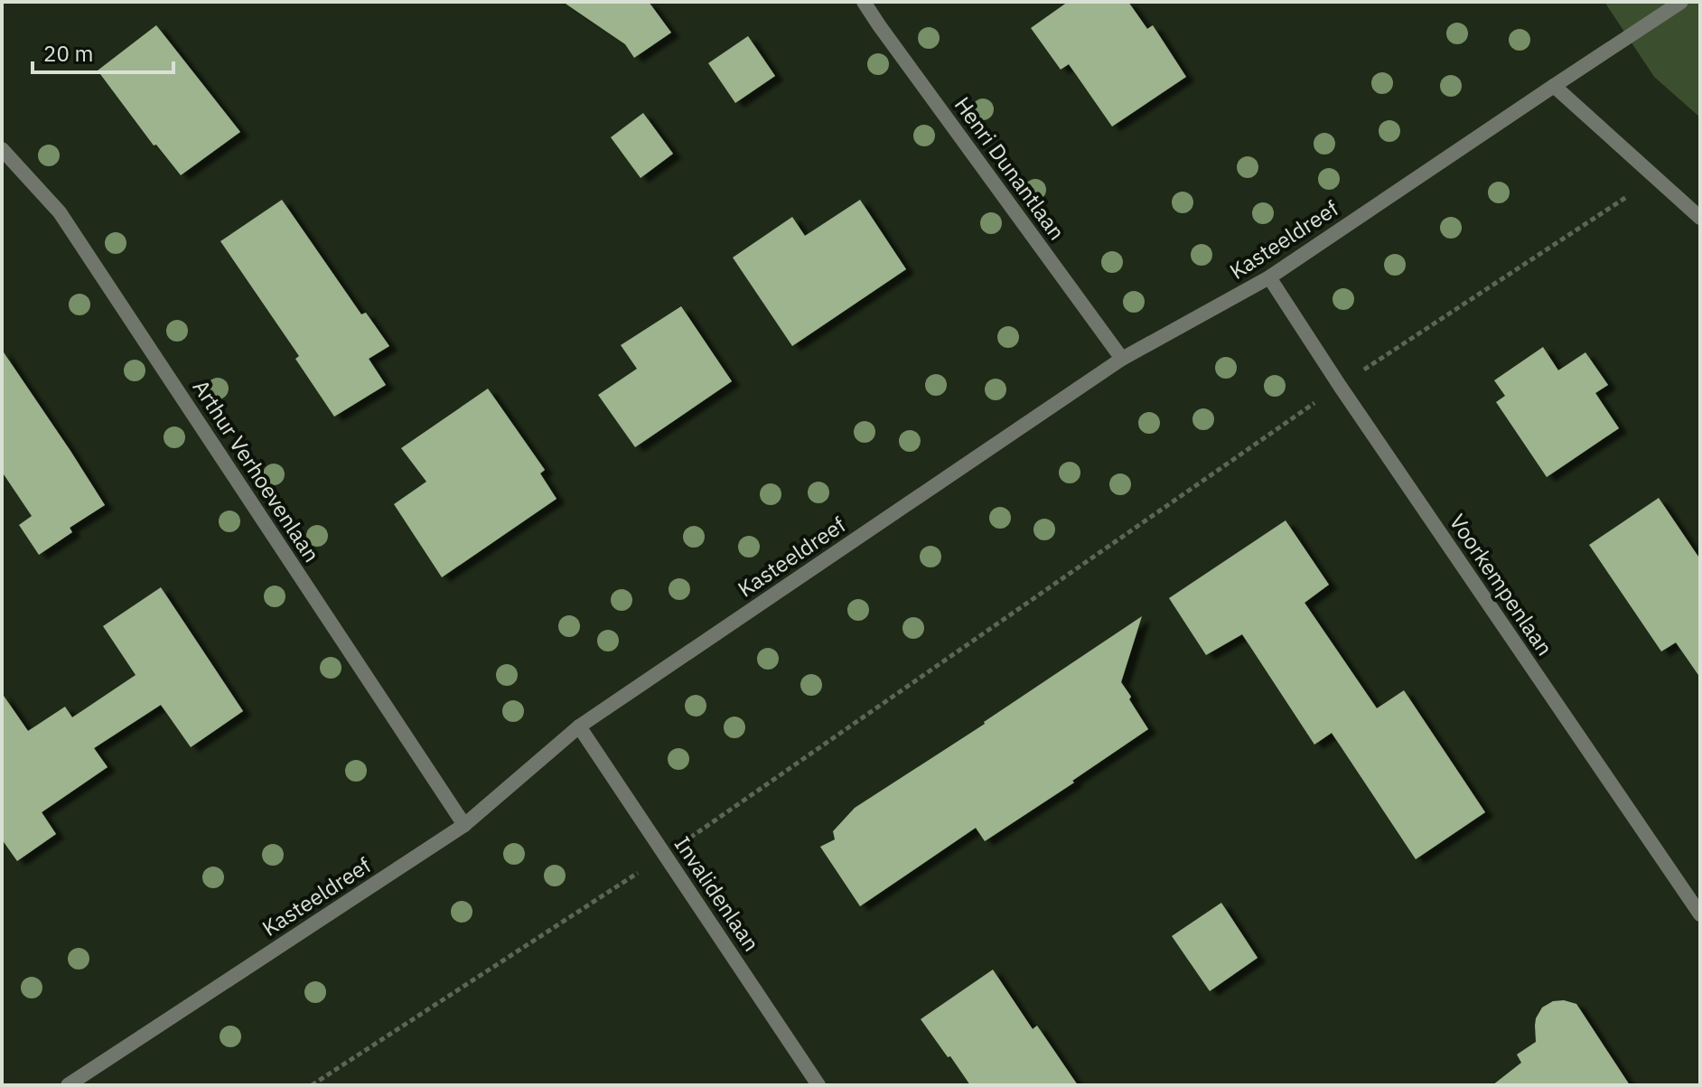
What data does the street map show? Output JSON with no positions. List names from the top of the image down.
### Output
{
  "streets": {
    "street": [
      "Henri Dunantlaan",
      "Kasteeldreef",
      "Arthur Verhoevenlaan",
      "Voorkempenlaan",
      "Invalidenlaan"
    ]
  },
  "crossings": [
    ["Henri Dunantlaan", "Kasteeldreef"],
    ["Kasteeldreef", "Arthur Verhoevenlaan"],
    ["Kasteeldreef", "Voorkempenlaan"],
    ["Kasteeldreef", "Invalidenlaan"]
  ],
  "scale_bar": "20 m"
}
